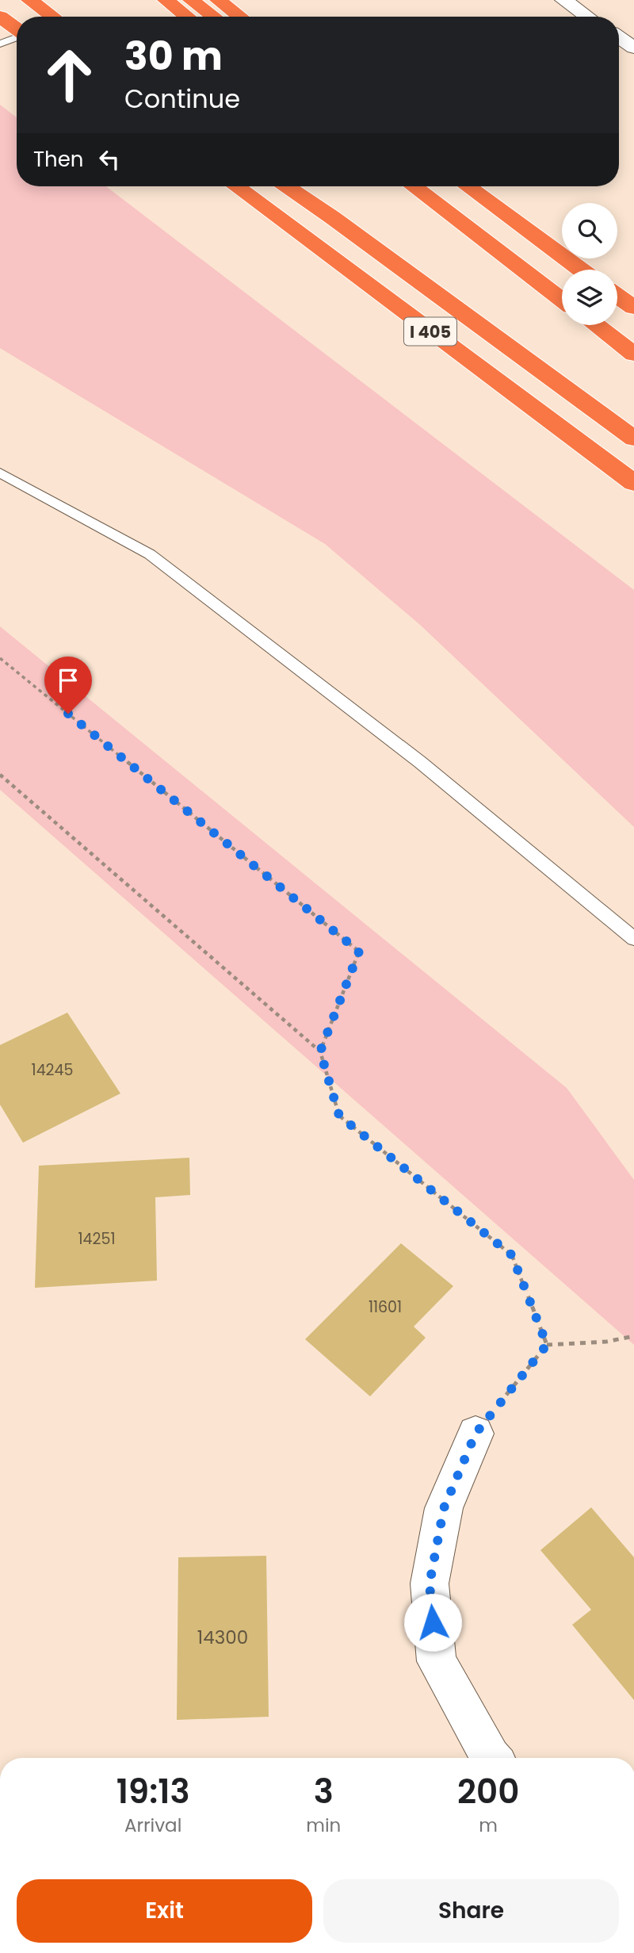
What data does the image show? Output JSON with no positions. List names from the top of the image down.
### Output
{
  "streets": {
    "highway": ["I 405"]
  },
  "house_numbers": [
    "14245",
    "14251",
    "11601",
    "14300"
  ],
  "page": {
    "turn": ["30 m", "Continue"],
    "then": "Then",
    "eta": [
      "19:13",
      "Arrival",
      "3",
      "min",
      "200",
      "m"
    ],
    "buttons": ["Exit", "Share"]
  }
}
